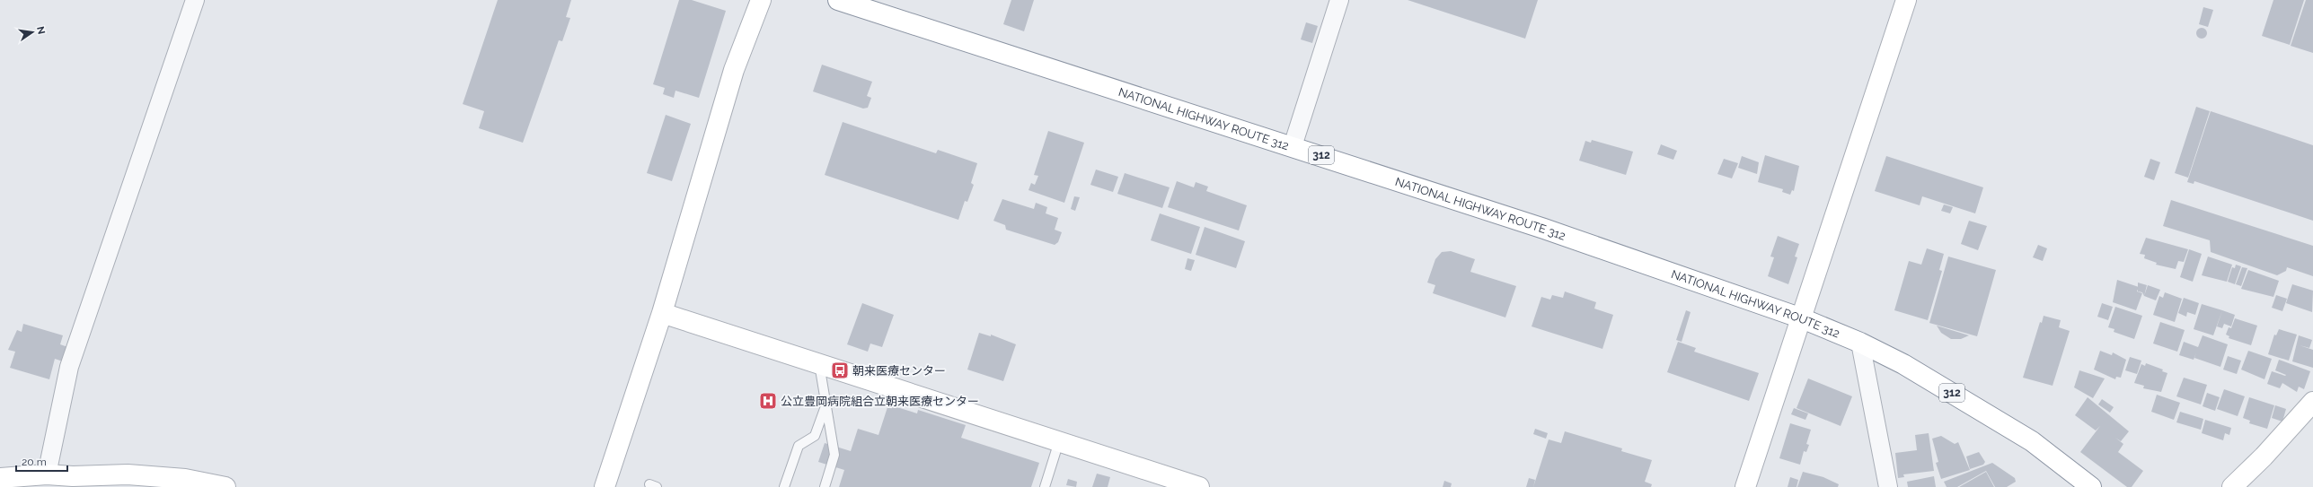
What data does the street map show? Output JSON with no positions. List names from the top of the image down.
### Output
{
  "streets": {
    "main road": ["NATIONAL HIGHWAY ROUTE 312", "312"]
  },
  "places": {
    "bus stop": ["朝来医療センター"],
    "hospital": ["公立豊岡病院組合立朝来医療センター"]
  },
  "scale_bar": "20 m",
  "north": "right"
}
